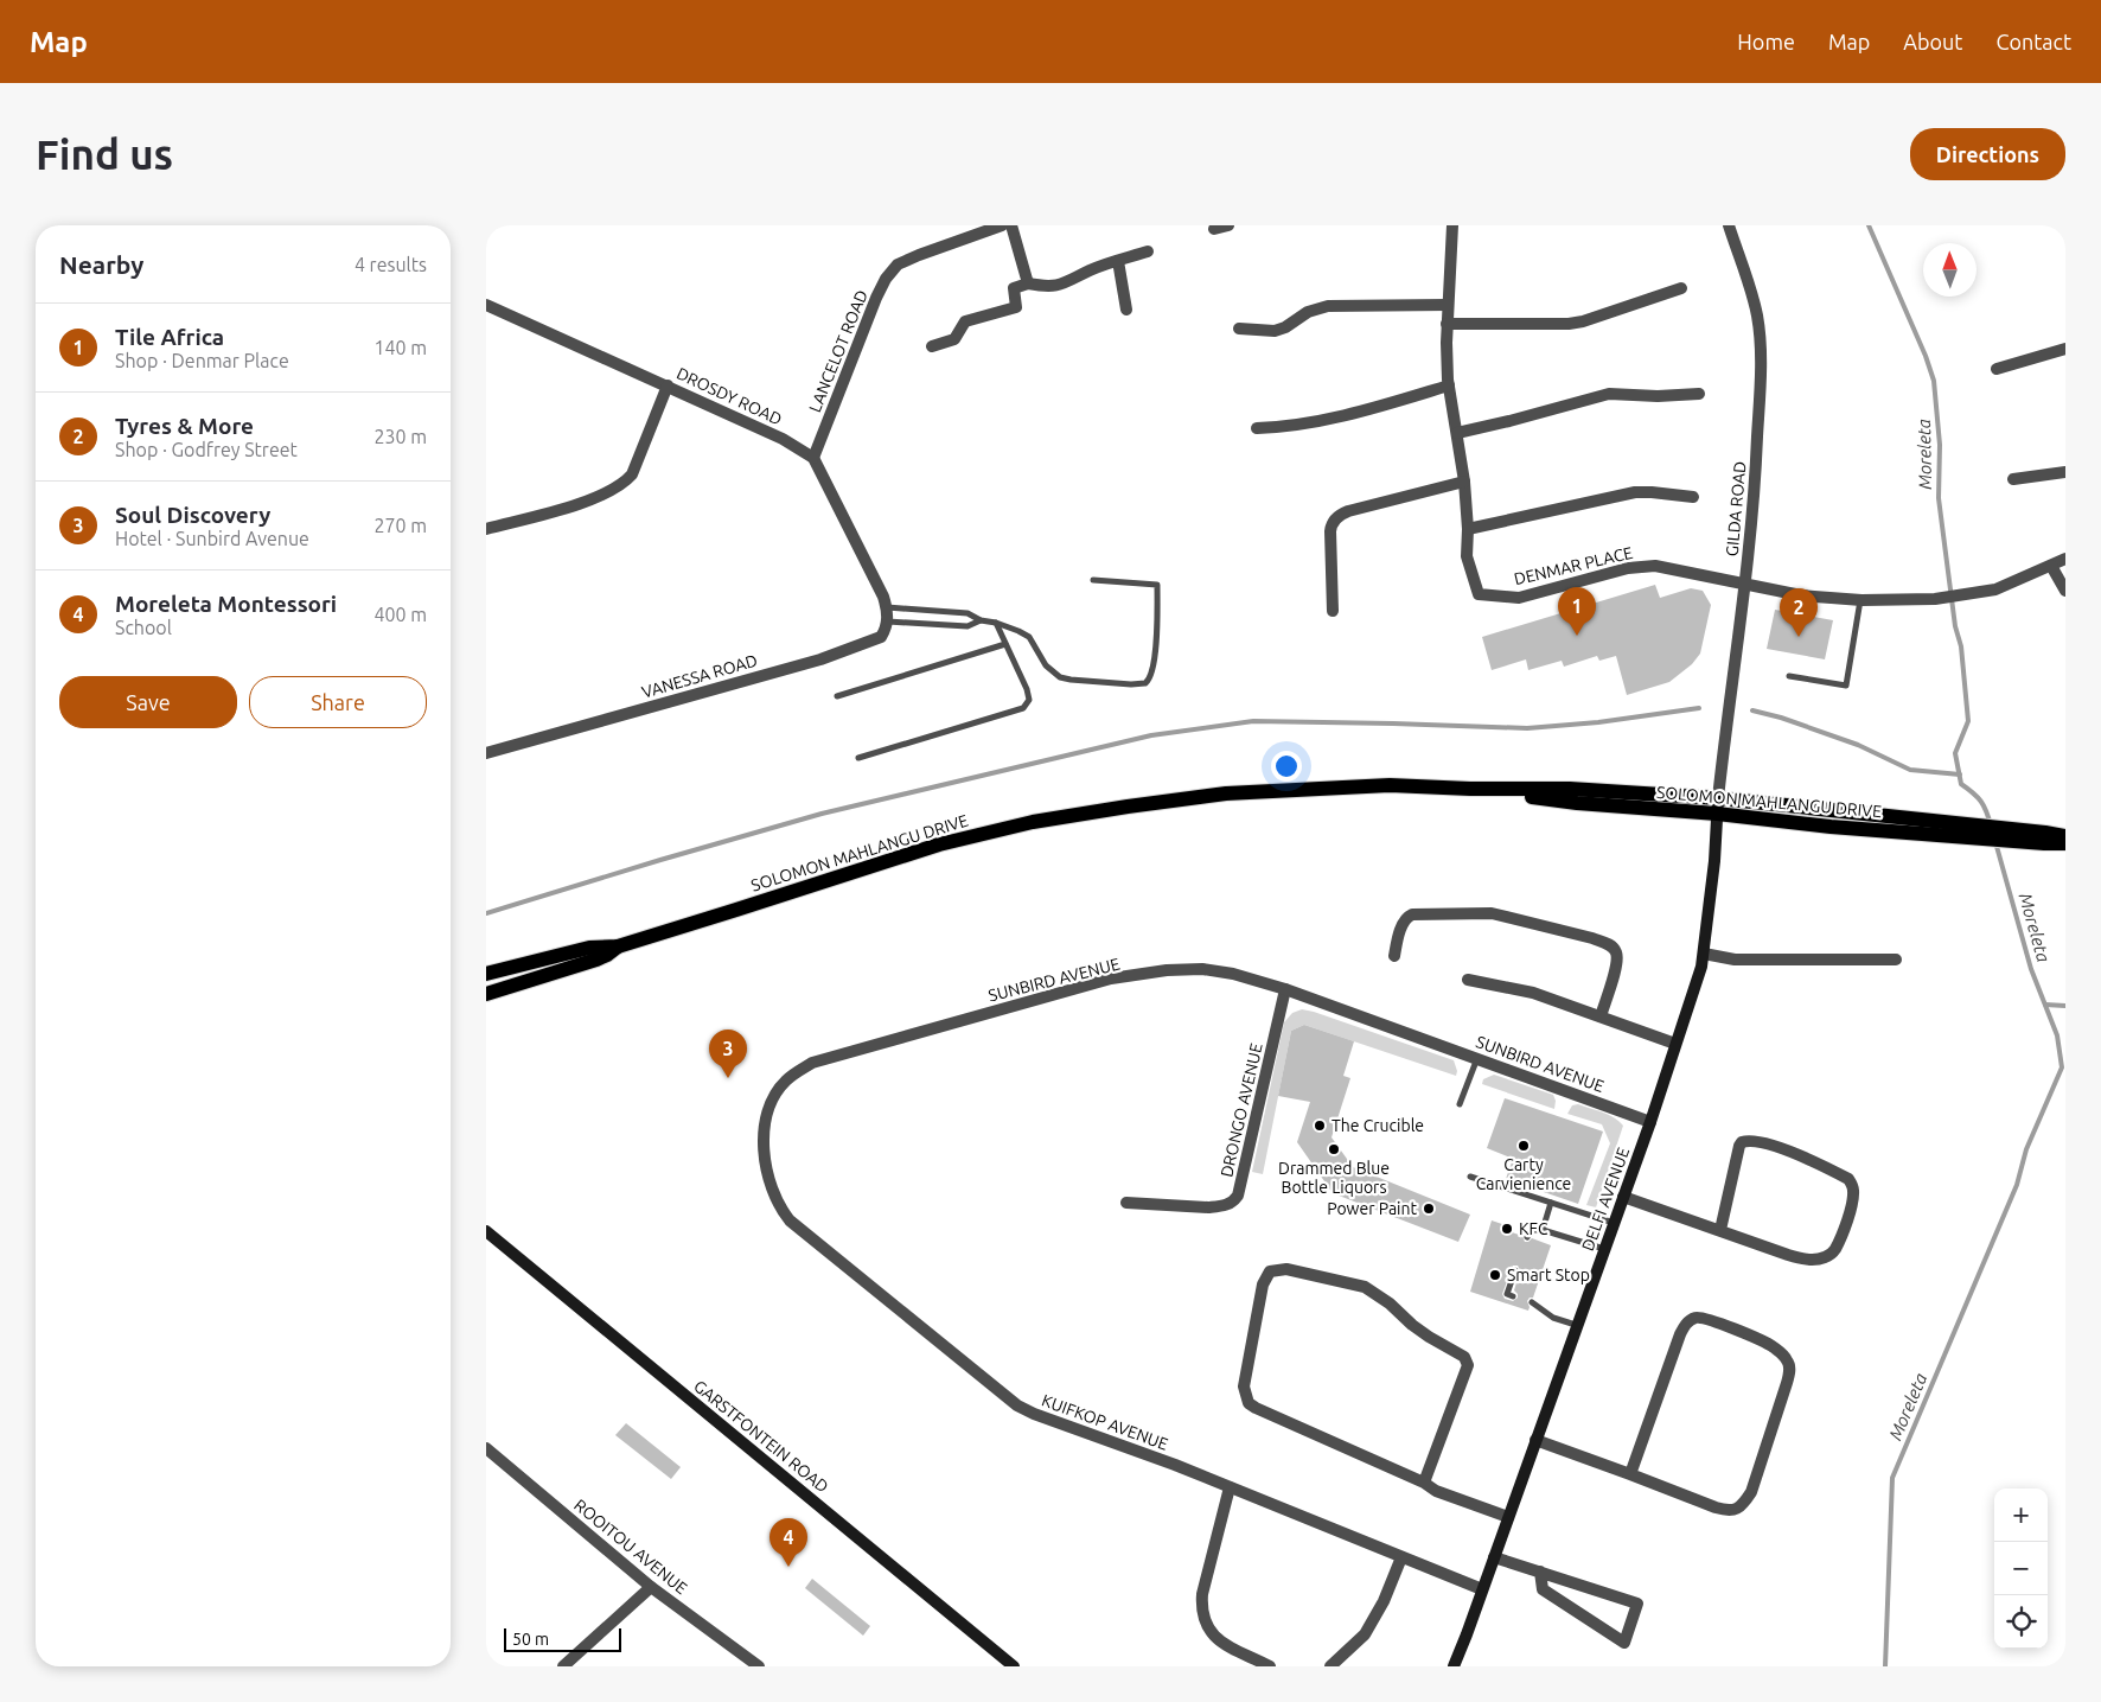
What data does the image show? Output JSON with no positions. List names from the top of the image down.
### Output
{
  "streets": {
    "main road": ["SOLOMON MAHLANGU DRIVE"],
    "street": [
      "LANCELOT ROAD",
      "DROSDY ROAD",
      "GILDA ROAD",
      "DENMAR PLACE",
      "VANESSA ROAD",
      "SUNBIRD AVENUE",
      "DRONGO AVENUE",
      "DELFI AVENUE",
      "KUIFKOP AVENUE",
      "GARSTFONTEIN ROAD",
      "ROOITOU AVENUE"
    ]
  },
  "crossings": [
    ["LANCELOT ROAD", "DROSDY ROAD"],
    ["GILDA ROAD", "DENMAR PLACE"],
    ["GILDA ROAD", "SOLOMON MAHLANGU DRIVE"],
    ["GILDA ROAD", "DELFI AVENUE"],
    ["SOLOMON MAHLANGU DRIVE", "DELFI AVENUE"],
    ["SUNBIRD AVENUE", "DRONGO AVENUE"],
    ["SUNBIRD AVENUE", "DELFI AVENUE"],
    ["SUNBIRD AVENUE", "KUIFKOP AVENUE"],
    ["DELFI AVENUE", "KUIFKOP AVENUE"]
  ],
  "water": ["Moreleta"],
  "places": [
    "The Crucible",
    "Carty Carvienience",
    "Drammed Blue Bottle Liquors",
    "Power Paint",
    "KFC",
    "Smart Stop"
  ],
  "scale_bar": "50 m",
  "north": "top",
  "page": {
    "header": "Map",
    "nav": [
      "Home",
      "Map",
      "About",
      "Contact"
    ],
    "buttons": [
      "Directions",
      ["Save", "Share"]
    ],
    "title": "Find us",
    "heading": ["Nearby", "4 results"],
    "list": [
      {
        "mark": "1",
        "name": "Tile Africa",
        "note": "Shop · Denmar Place",
        "value": "140 m"
      },
      {
        "mark": "2",
        "name": "Tyres & More",
        "note": "Shop · Godfrey Street",
        "value": "230 m"
      },
      {
        "mark": "3",
        "name": "Soul Discovery",
        "note": "Hotel · Sunbird Avenue",
        "value": "270 m"
      },
      {
        "mark": "4",
        "name": "Moreleta Montessori",
        "note": "School",
        "value": "400 m"
      }
    ],
    "pins": [
      "1",
      "2",
      "3",
      "4"
    ],
    "map_buttons": ["+", "−"],
    "scale": "50 m"
  }
}
